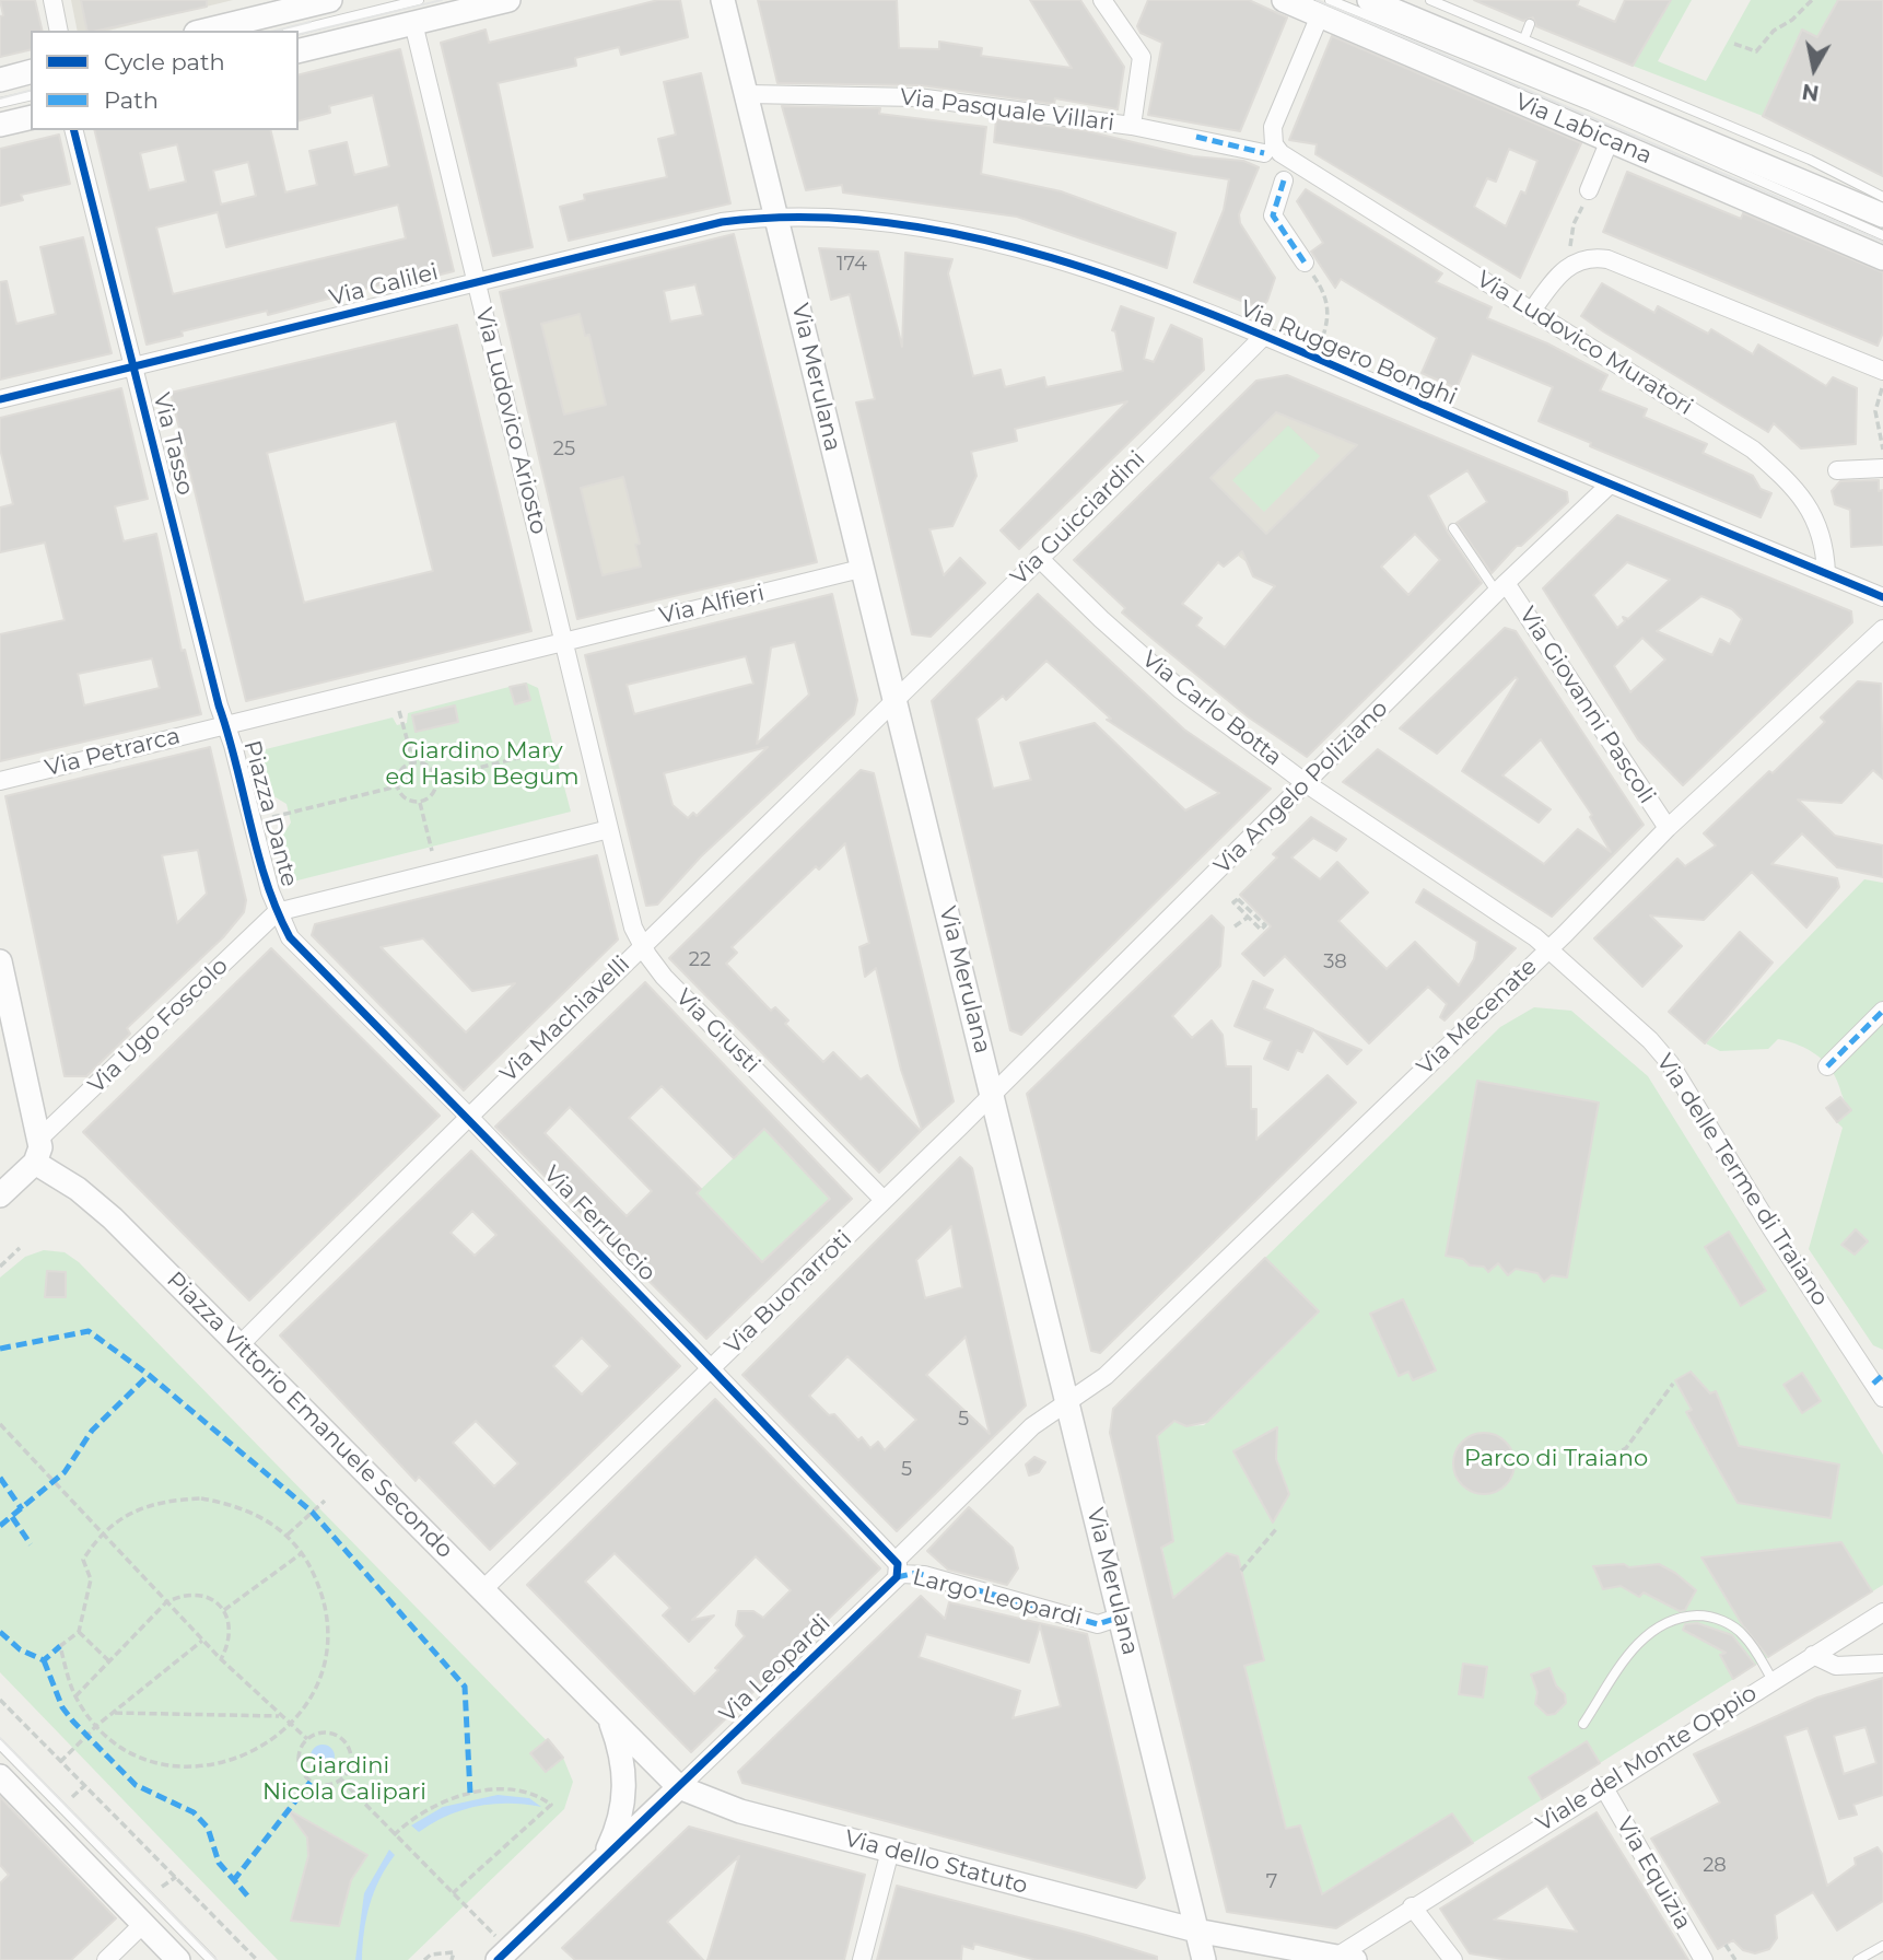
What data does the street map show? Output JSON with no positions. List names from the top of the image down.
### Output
{
  "streets": {
    "main road": [
      "Via Labicana",
      "Via Merulana",
      "Piazza Vittorio Emanuele Secondo",
      "Via dello Statuto"
    ],
    "street": [
      "Via Pasquale Villari",
      "Via Galilei",
      "Via Ludovico Muratori",
      "Via Ruggero Bonghi",
      "Via Ludovico Ariosto",
      "Via Tasso",
      "Via Guicciardini",
      "Via Alfieri",
      "Via Giovanni Pascoli",
      "Via Carlo Botta",
      "Via Petrarca",
      "Via Angelo Poliziano",
      "Piazza Dante",
      "Via Mecenate",
      "Via Machiavelli",
      "Via Ugo Foscolo",
      "Via Giusti",
      "Via delle Terme di Traiano",
      "Via Ferruccio",
      "Via Buonarroti",
      "Largo Leopardi",
      "Via Leopardi",
      "Viale del Monte Oppio",
      "Via Equizia"
    ]
  },
  "crossings": [
    ["Via Pasquale Villari", "Via Merulana"],
    ["Via Labicana", "Via Ludovico Muratori"],
    ["Via Galilei", "Via Ruggero Bonghi"],
    ["Via Galilei", "Via Merulana"],
    ["Via Galilei", "Via Ludovico Ariosto"],
    ["Via Galilei", "Via Tasso"],
    ["Via Ludovico Muratori", "Via Ruggero Bonghi"],
    ["Via Ruggero Bonghi", "Via Merulana"],
    ["Via Ruggero Bonghi", "Via Guicciardini"],
    ["Via Ruggero Bonghi", "Via Angelo Poliziano"],
    ["Via Merulana", "Via Guicciardini"],
    ["Via Merulana", "Via Alfieri"],
    ["Via Merulana", "Via Angelo Poliziano"],
    ["Via Merulana", "Via Mecenate"],
    ["Via Merulana", "Via Machiavelli"],
    ["Via Merulana", "Via Buonarroti"],
    ["Via Merulana", "Largo Leopardi"],
    ["Via Merulana", "Via dello Statuto"],
    ["Via Ludovico Ariosto", "Via Alfieri"],
    ["Via Ludovico Ariosto", "Piazza Dante"],
    ["Via Tasso", "Via Petrarca"],
    ["Via Tasso", "Piazza Dante"],
    ["Via Guicciardini", "Via Carlo Botta"],
    ["Via Guicciardini", "Via Machiavelli"],
    ["Via Alfieri", "Piazza Dante"],
    ["Via Giovanni Pascoli", "Via Angelo Poliziano"],
    ["Via Giovanni Pascoli", "Via Mecenate"],
    ["Via Carlo Botta", "Via Angelo Poliziano"],
    ["Via Carlo Botta", "Via Mecenate"],
    ["Via Carlo Botta", "Via delle Terme di Traiano"],
    ["Via Petrarca", "Piazza Dante"],
    ["Via Angelo Poliziano", "Via Buonarroti"],
    ["Piazza Dante", "Via Ugo Foscolo"],
    ["Piazza Dante", "Via Giusti"],
    ["Piazza Dante", "Via Ferruccio"],
    ["Via Mecenate", "Via delle Terme di Traiano"],
    ["Via Mecenate", "Largo Leopardi"],
    ["Via Machiavelli", "Via Giusti"],
    ["Via Machiavelli", "Via Ferruccio"],
    ["Via Machiavelli", "Piazza Vittorio Emanuele Secondo"],
    ["Via Ugo Foscolo", "Via Ferruccio"],
    ["Via Giusti", "Via Buonarroti"],
    ["Via Ferruccio", "Via Buonarroti"],
    ["Via Ferruccio", "Largo Leopardi"],
    ["Via Ferruccio", "Via Leopardi"],
    ["Via Buonarroti", "Piazza Vittorio Emanuele Secondo"],
    ["Piazza Vittorio Emanuele Secondo", "Via Leopardi"],
    ["Piazza Vittorio Emanuele Secondo", "Via dello Statuto"],
    ["Largo Leopardi", "Via Leopardi"],
    ["Via Leopardi", "Via dello Statuto"],
    ["Viale del Monte Oppio", "Via dello Statuto"],
    ["Viale del Monte Oppio", "Via Equizia"]
  ],
  "parks": ["Giardino Mary ed Hasib Begum", "Parco di Traiano", "Giardini Nicola Calipari"],
  "house_numbers": [
    "174",
    "25",
    "22",
    "38",
    "5",
    "5",
    "28",
    "7"
  ],
  "legend": ["Cycle path", "Path"],
  "north": "bottom"
}
